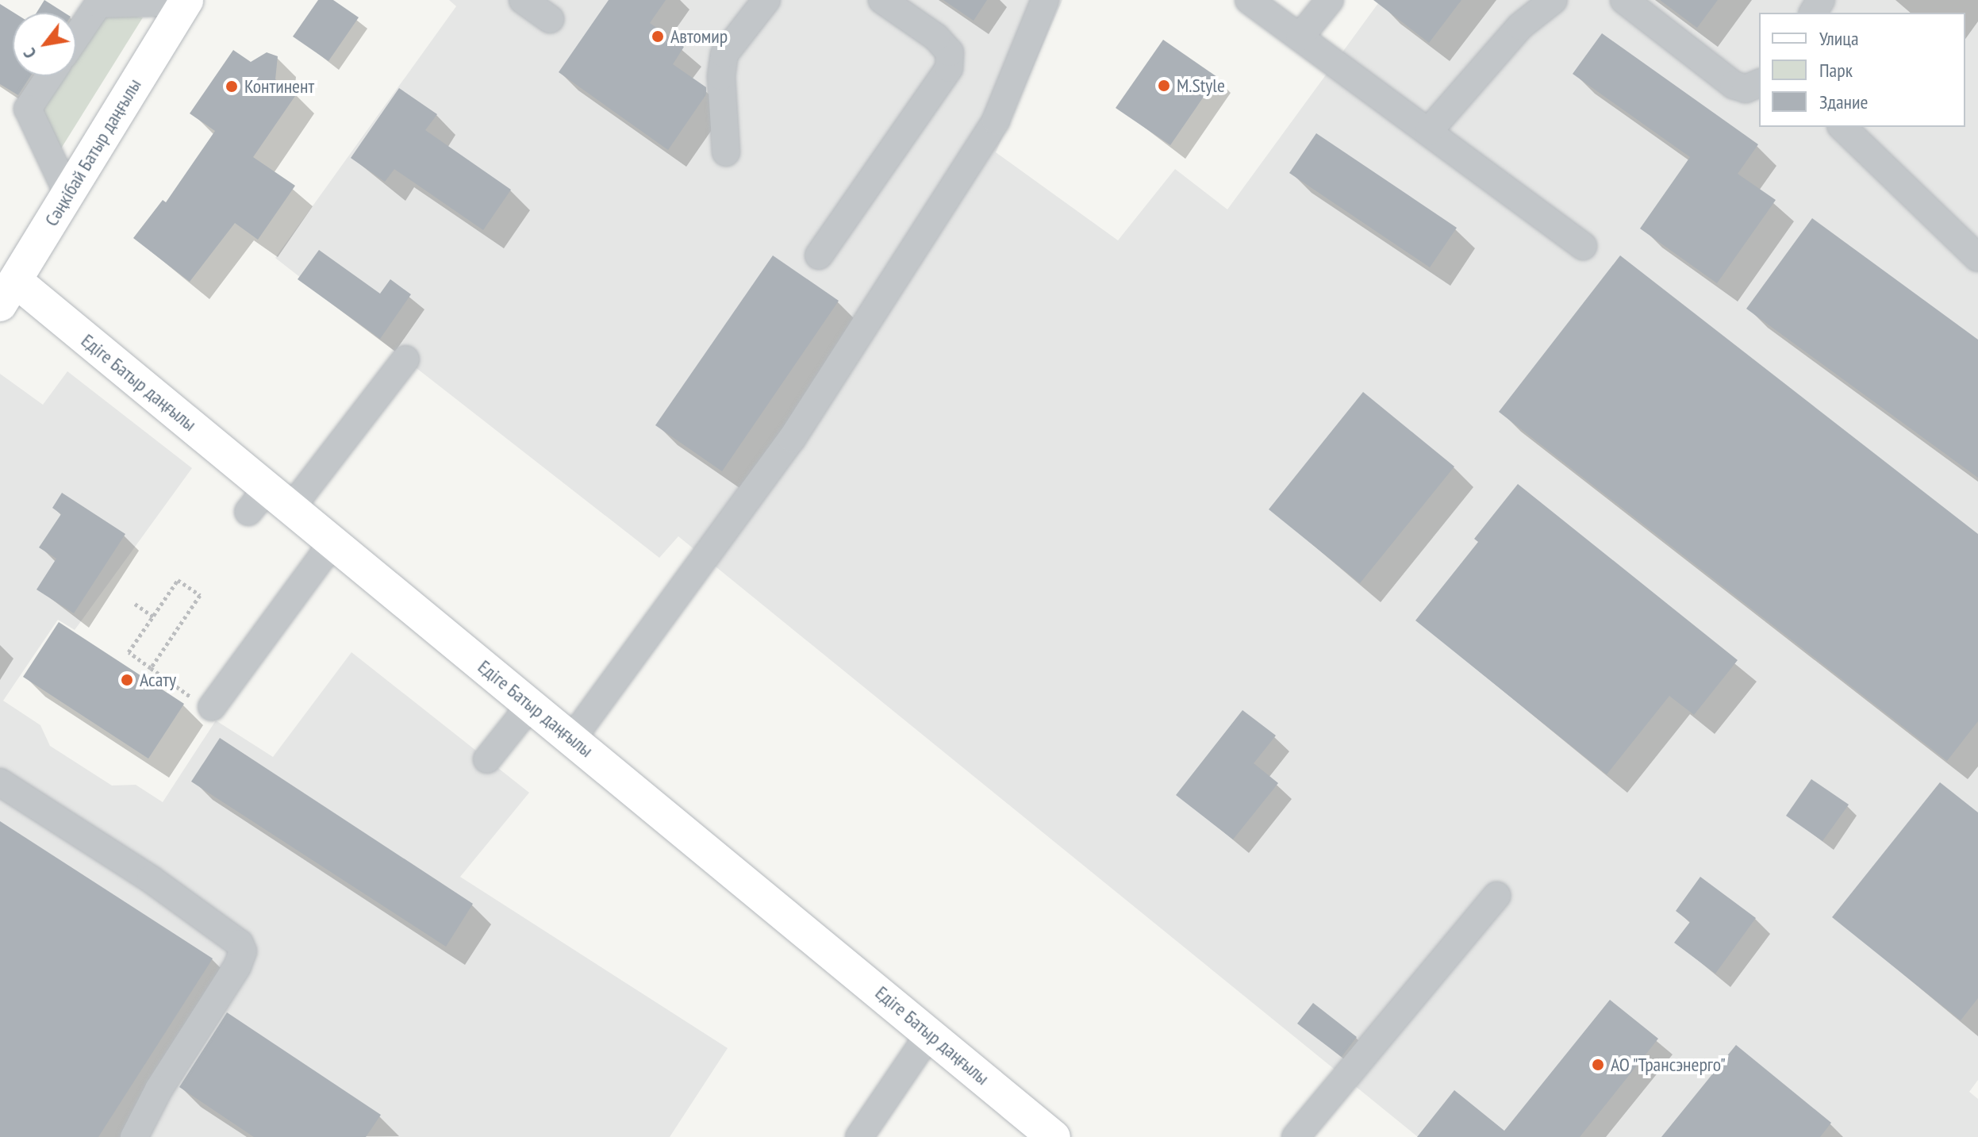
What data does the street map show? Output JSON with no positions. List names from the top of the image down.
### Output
{
  "streets": {
    "main road": ["Сәңкібай Батыр даңғылы", "Едіге Батыр даңғылы"]
  },
  "crossings": [
    ["Сәңкібай Батыр даңғылы", "Едіге Батыр даңғылы"]
  ],
  "places": [
    "Автомир",
    "M.Style",
    "Континент",
    "Асату",
    "АО \"Трансэнерго\""
  ],
  "legend": ["Улица", "Парк", "Здание"],
  "north": "bottom left"
}
